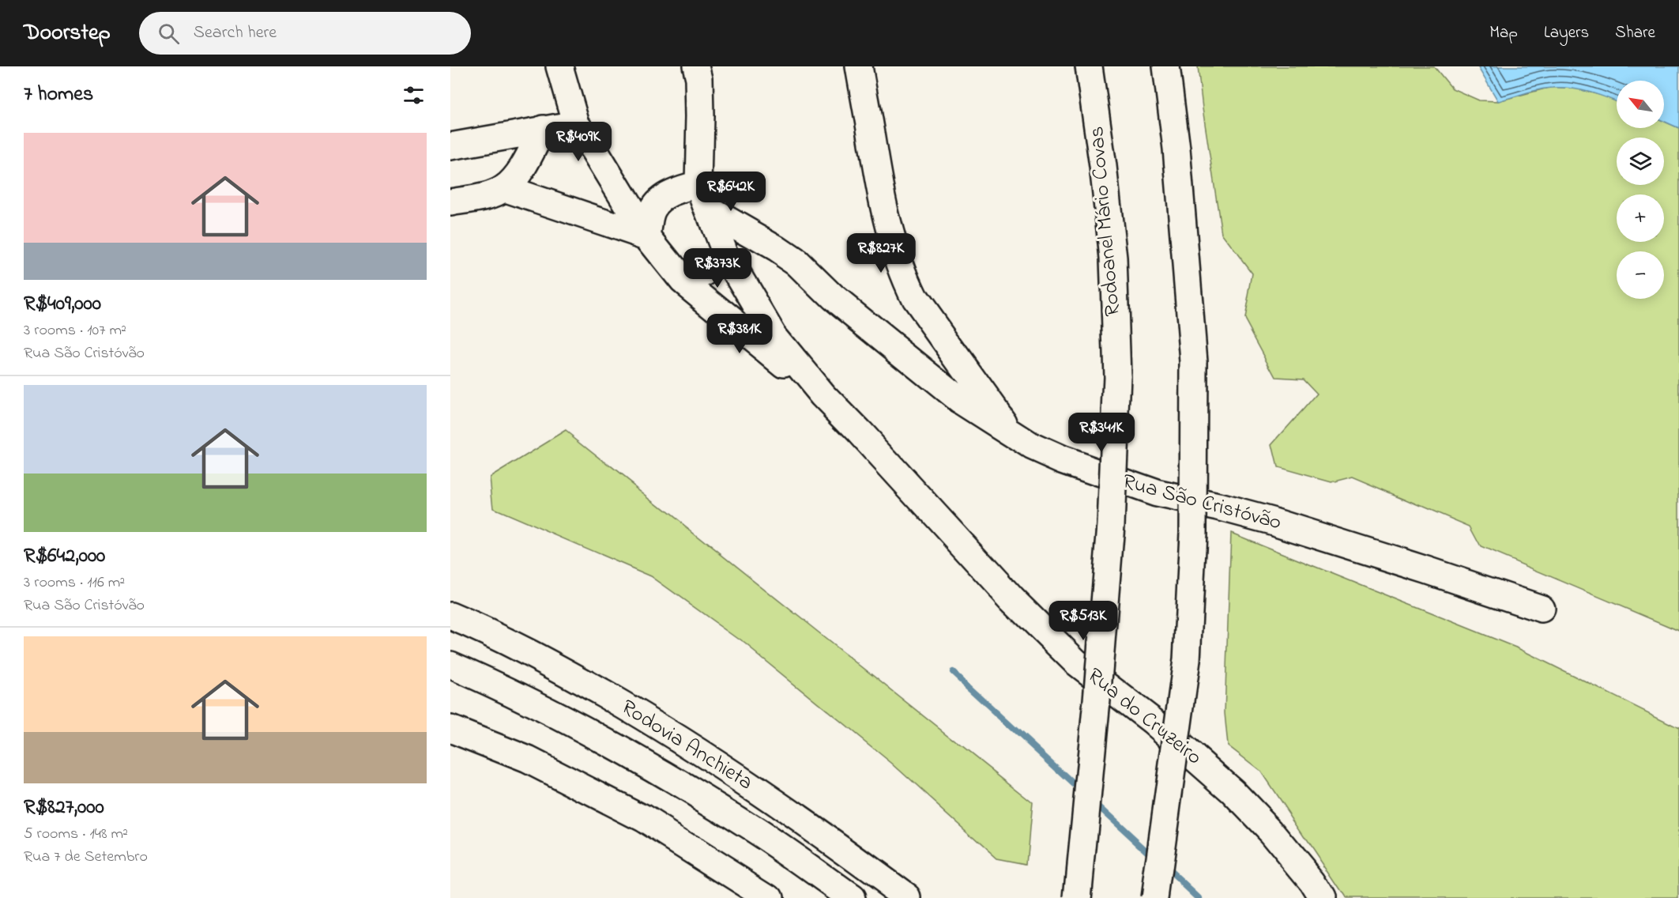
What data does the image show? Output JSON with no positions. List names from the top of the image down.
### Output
{
  "streets": {
    "main road": [
      "Rodoanel Mário Covas",
      "Rua São Cristóvão",
      "Rua do Cruzeiro",
      "Rodovia Anchieta"
    ]
  },
  "crossings": [
    ["Rua São Cristóvão", "Rua do Cruzeiro"]
  ],
  "north": "top left",
  "page": {
    "header": "Doorstep",
    "search": "Search here",
    "nav": ["Map", "Layers", "Share"],
    "heading": "7 homes",
    "map_buttons": ["+", "−"],
    "price": [
      "R$409K",
      "R$642K",
      "R$827K",
      "R$373K",
      "R$381K",
      "R$341K",
      "R$513K"
    ],
    "list": [
      {
        "name": "R$409,000",
        "note": "3 rooms · 107 m² · Rua São Cristóvão"
      },
      {
        "name": "R$642,000",
        "note": "3 rooms · 116 m² · Rua São Cristóvão"
      },
      {
        "name": "R$827,000",
        "note": "5 rooms · 148 m² · Rua 7 de Setembro"
      }
    ]
  }
}
